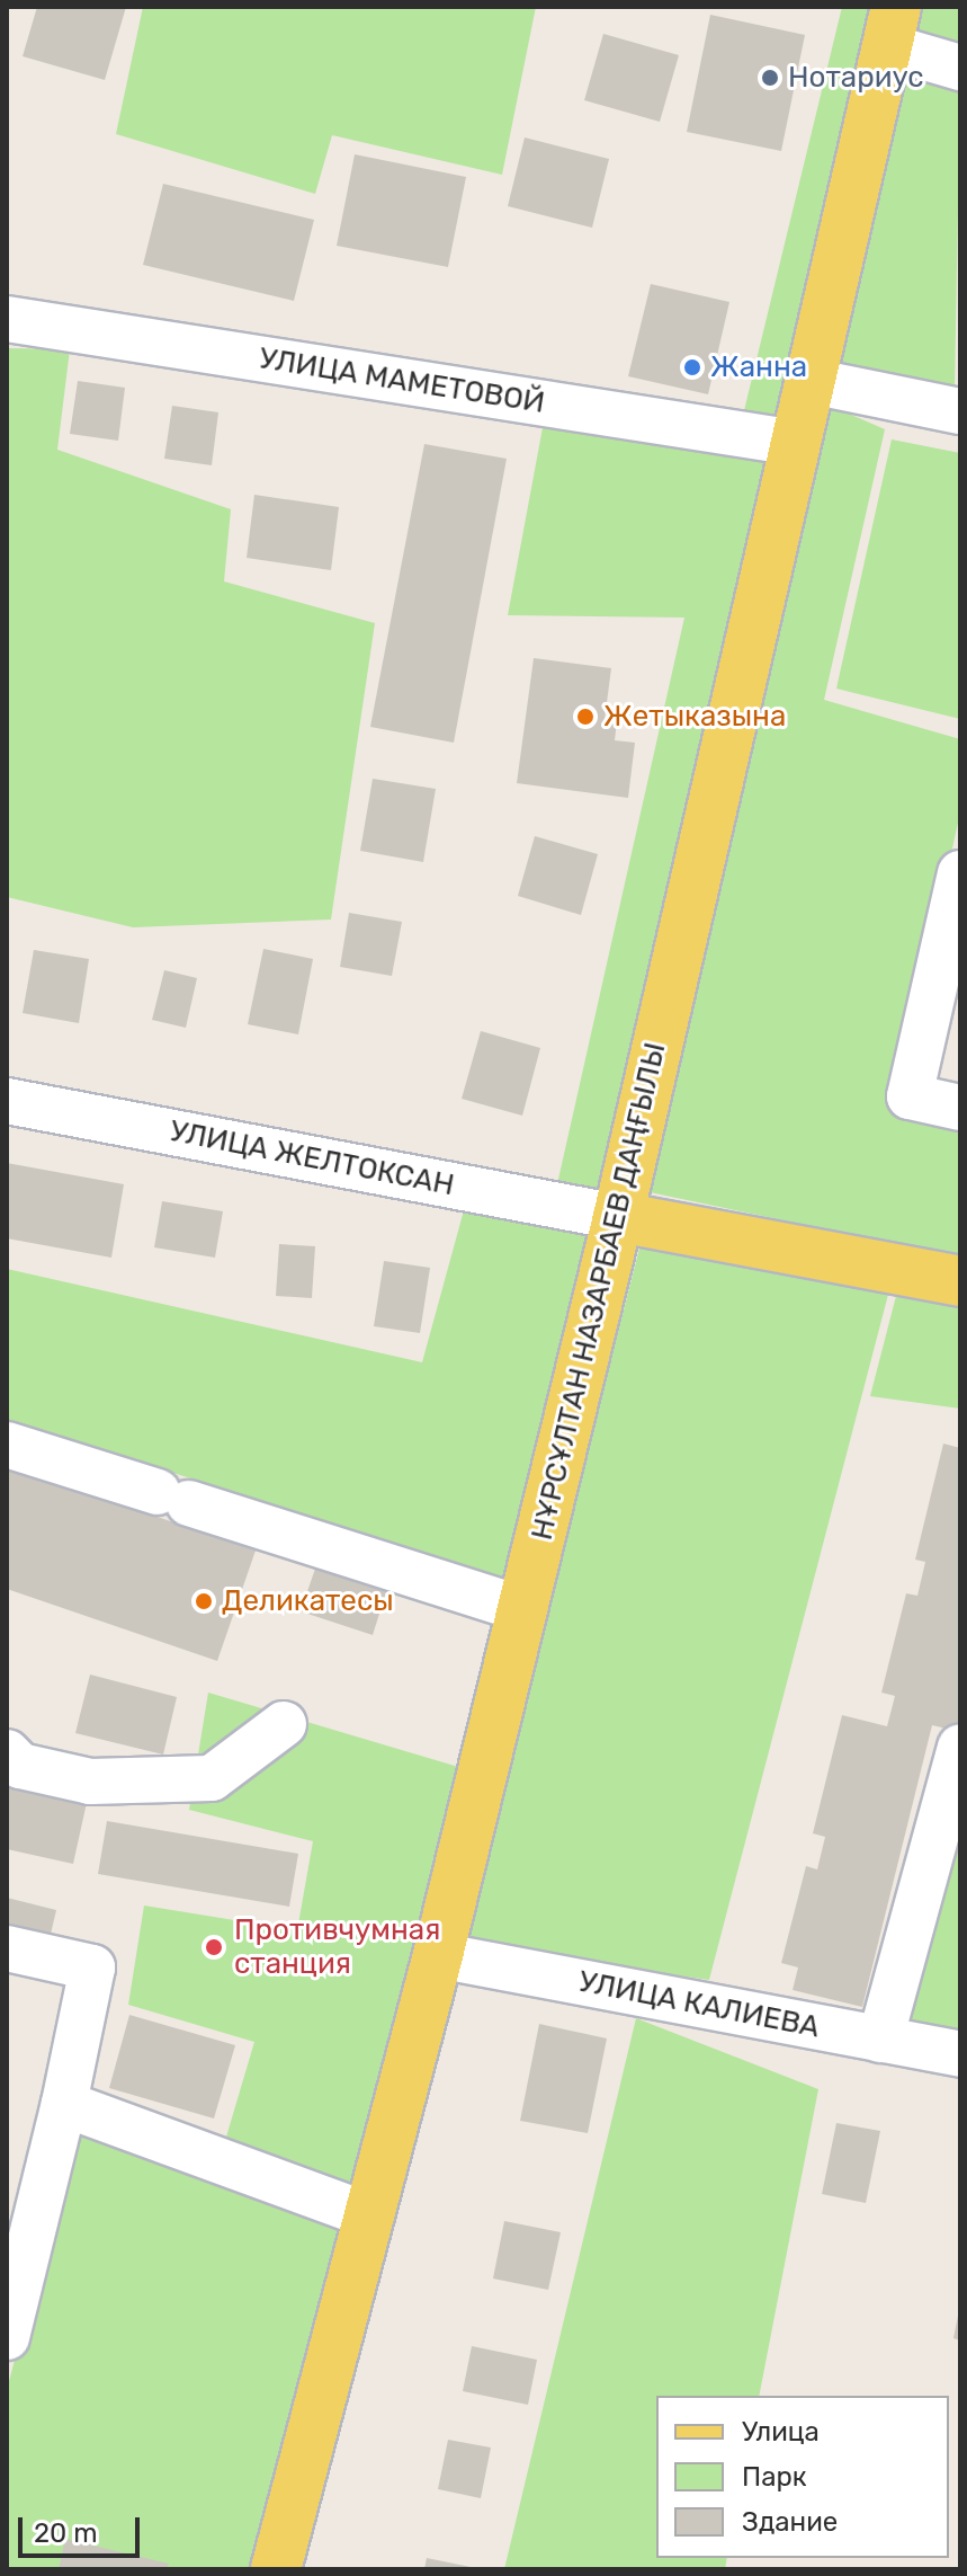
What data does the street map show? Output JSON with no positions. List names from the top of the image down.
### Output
{
  "streets": {
    "main road": ["НҰРСҰЛТАН НАЗАРБАЕВ ДАҢҒЫЛЫ"],
    "street": ["УЛИЦА МАМЕТОВОЙ", "УЛИЦА ЖЕЛТОКСАН", "УЛИЦА КАЛИЕВА"]
  },
  "crossings": [
    ["УЛИЦА МАМЕТОВОЙ", "НҰРСҰЛТАН НАЗАРБАЕВ ДАҢҒЫЛЫ"],
    ["УЛИЦА ЖЕЛТОКСАН", "НҰРСҰЛТАН НАЗАРБАЕВ ДАҢҒЫЛЫ"],
    ["НҰРСҰЛТАН НАЗАРБАЕВ ДАҢҒЫЛЫ", "УЛИЦА КАЛИЕВА"]
  ],
  "places": [
    "Нотариус",
    "Жанна",
    "Жетыказына",
    "Деликатесы",
    "Противчумная станция"
  ],
  "legend": ["Улица", "Парк", "Здание"],
  "scale_bar": "20 m"
}
